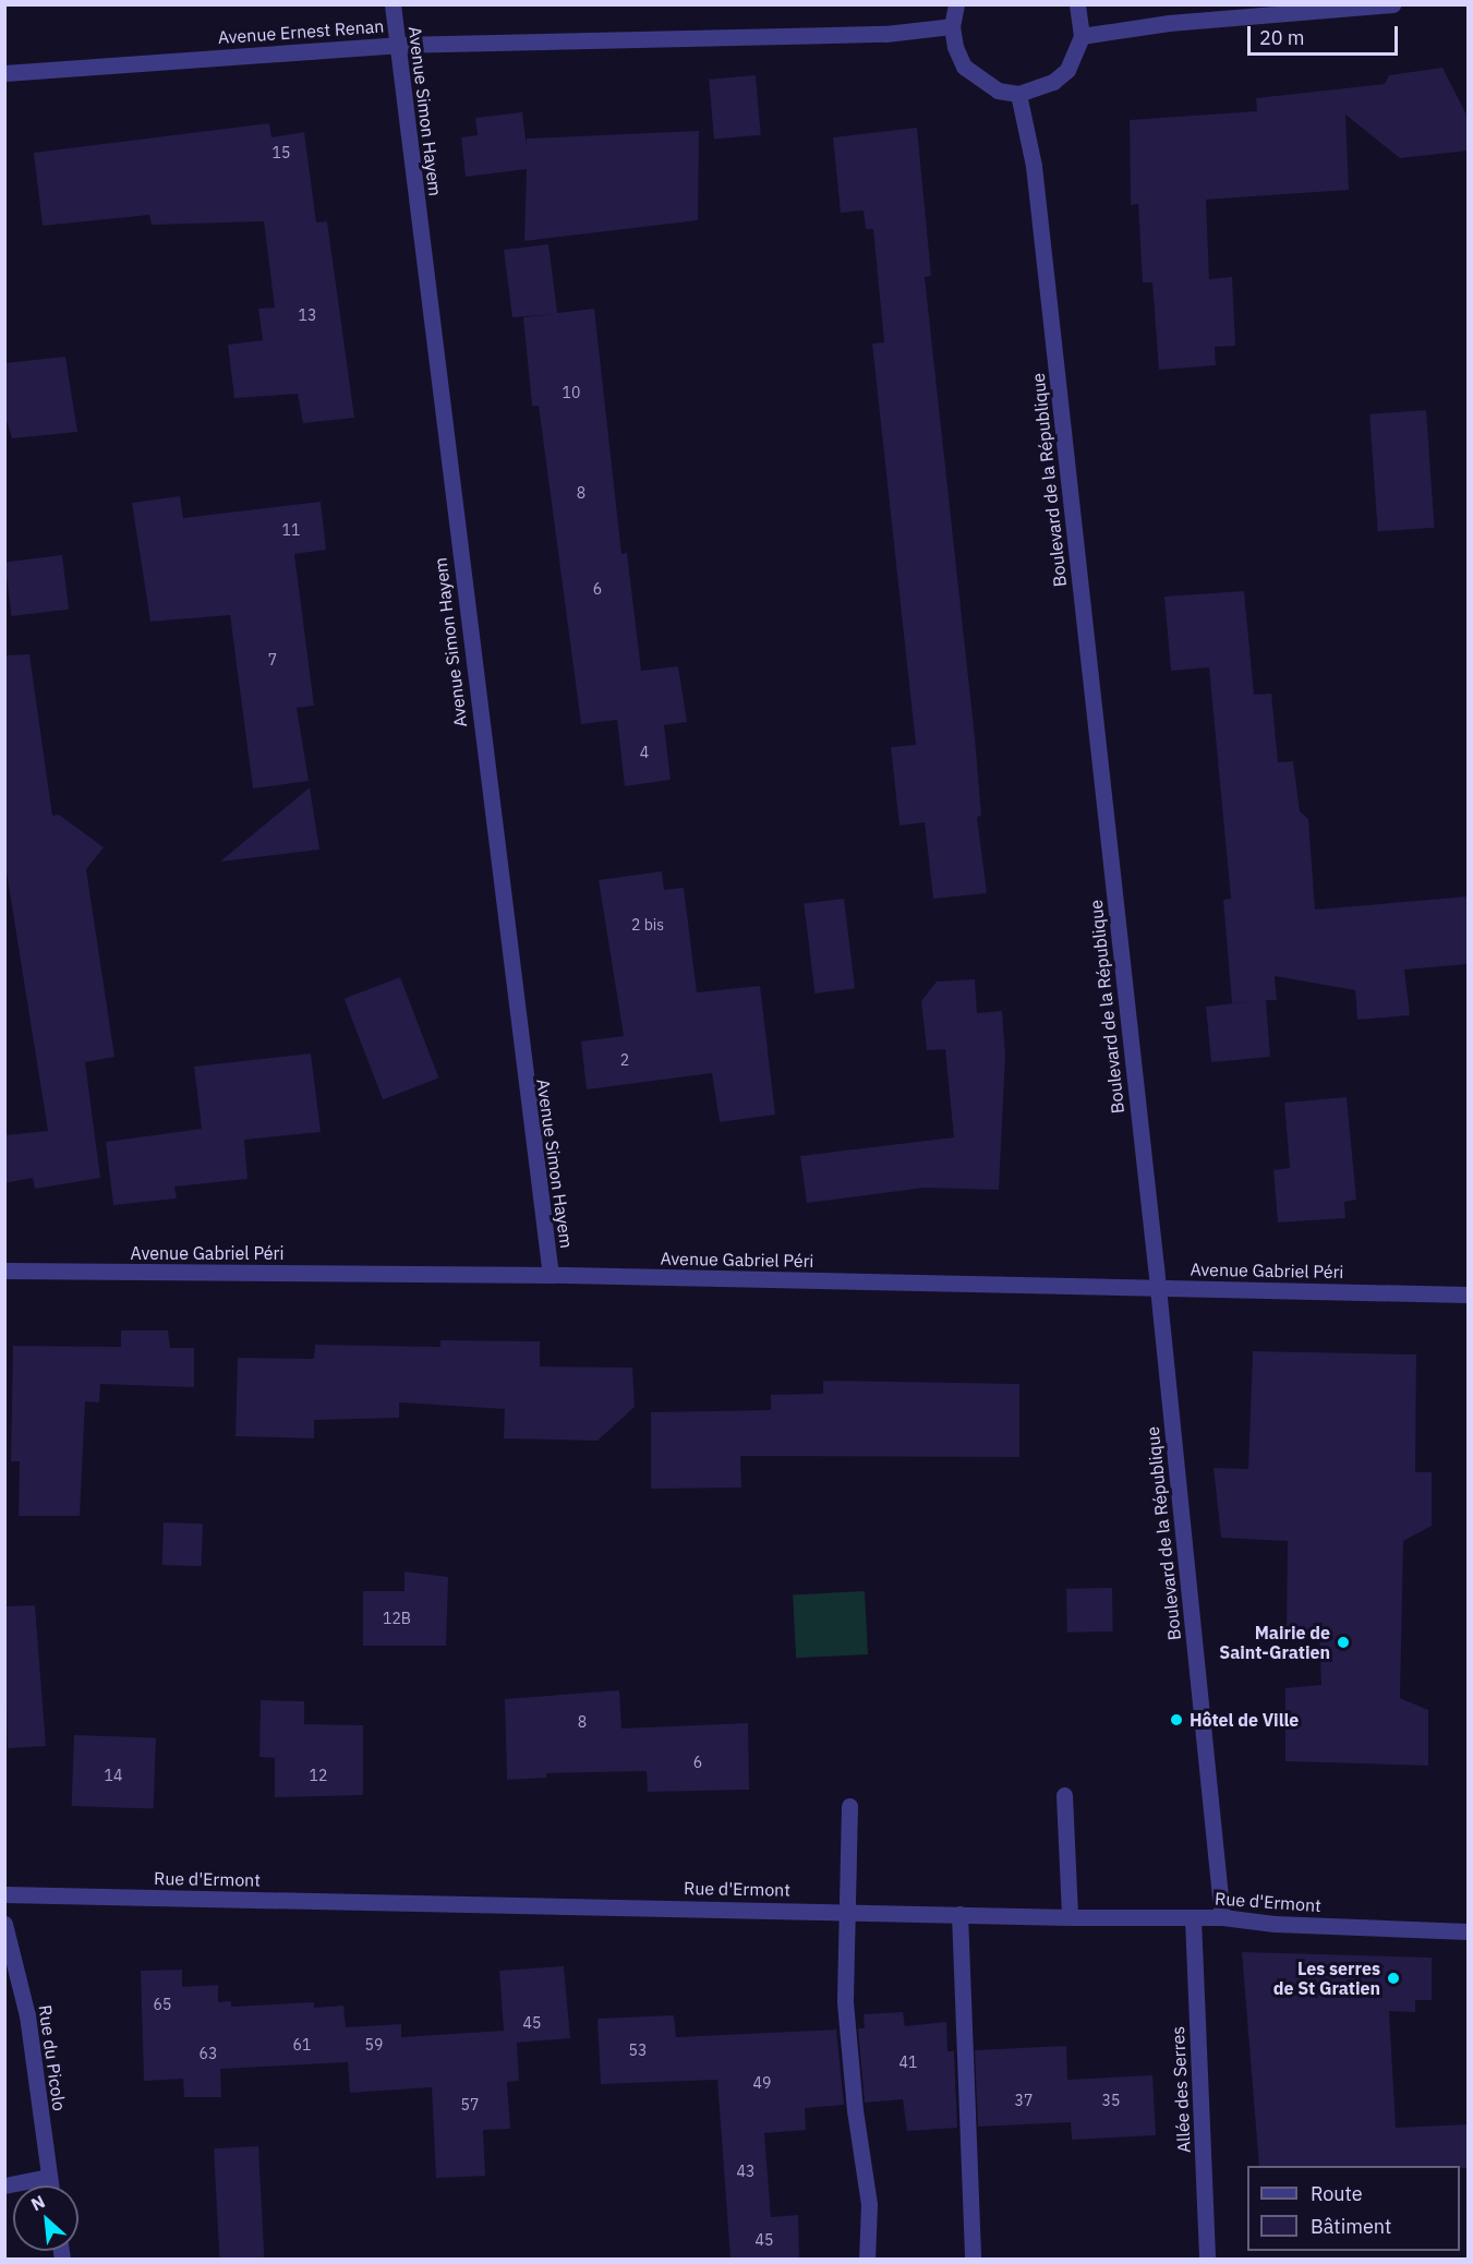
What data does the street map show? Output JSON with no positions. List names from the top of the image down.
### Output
{
  "streets": {
    "street": [
      "Avenue Ernest Renan",
      "Avenue Simon Hayem",
      "Boulevard de la République",
      "Avenue Gabriel Péri",
      "Rue d'Ermont",
      "Rue du Picolo",
      "Allée des Serres"
    ]
  },
  "crossings": [
    ["Avenue Ernest Renan", "Avenue Simon Hayem"],
    ["Avenue Simon Hayem", "Avenue Gabriel Péri"],
    ["Boulevard de la République", "Avenue Gabriel Péri"],
    ["Boulevard de la République", "Rue d'Ermont"],
    ["Rue d'Ermont", "Allée des Serres"]
  ],
  "places": ["Mairie de Saint-Gratien", "Hôtel de Ville", "Les serres de St Gratien"],
  "house_numbers": [
    "15",
    "13",
    "10",
    "8",
    "11",
    "6",
    "7",
    "4",
    "2 bis",
    "2",
    "12B",
    "8",
    "6",
    "14",
    "12",
    "65",
    "45",
    "61",
    "59",
    "53",
    "63",
    "41",
    "49",
    "37",
    "35",
    "57",
    "43",
    "45"
  ],
  "legend": ["Route", "Bâtiment"],
  "scale_bar": "20 m",
  "north": "top left"
}
